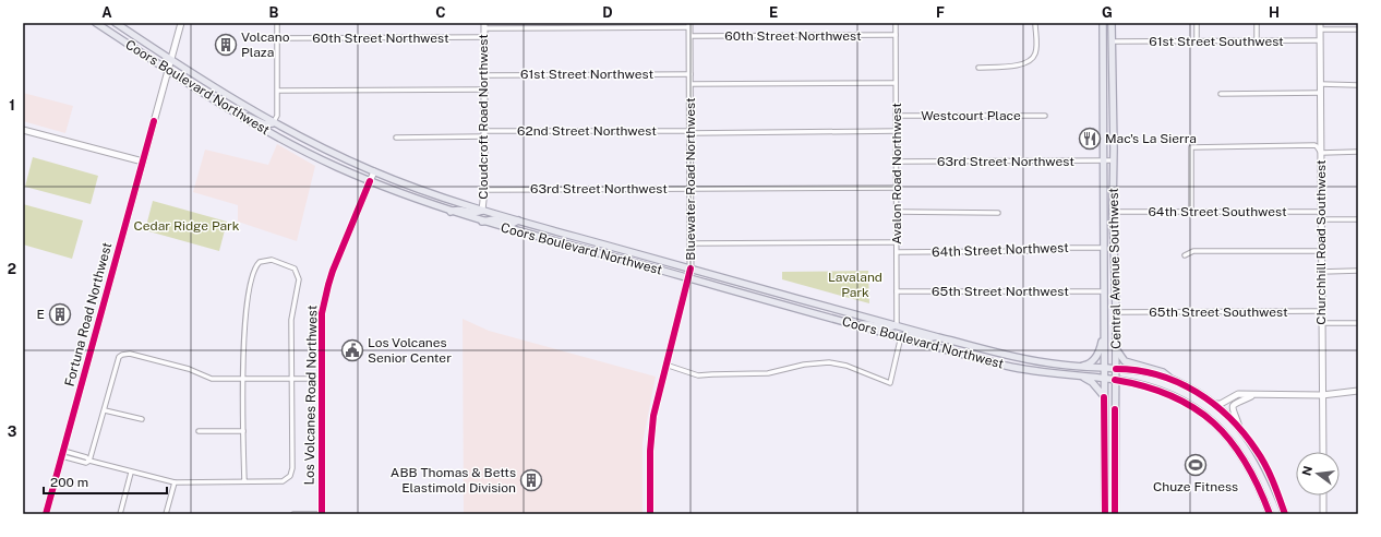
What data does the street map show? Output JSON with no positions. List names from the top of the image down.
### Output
{
  "streets": {
    "main road": ["Coors Boulevard Northwest", "Central Avenue Southwest"],
    "street": [
      "60th Street Northwest",
      "61st Street Southwest",
      "61st Street Northwest",
      "Westcourt Place",
      "Cloudcroft Road Northwest",
      "62nd Street Northwest",
      "63rd Street Northwest",
      "Avalon Road Northwest",
      "Bluewater Road Northwest",
      "64th Street Southwest",
      "Churchhill Road Southwest",
      "64th Street Northwest",
      "65th Street Northwest",
      "65th Street Southwest",
      "Fortuna Road Northwest",
      "Los Volcanes Road Northwest"
    ]
  },
  "crossings": [
    ["60th Street Northwest", "Cloudcroft Road Northwest"],
    ["60th Street Northwest", "Avalon Road Northwest"],
    ["60th Street Northwest", "Bluewater Road Northwest"],
    ["61st Street Southwest", "Churchhill Road Southwest"],
    ["61st Street Southwest", "Central Avenue Southwest"],
    ["61st Street Northwest", "Cloudcroft Road Northwest"],
    ["61st Street Northwest", "Bluewater Road Northwest"],
    ["Coors Boulevard Northwest", "Cloudcroft Road Northwest"],
    ["Coors Boulevard Northwest", "Avalon Road Northwest"],
    ["Coors Boulevard Northwest", "Bluewater Road Northwest"],
    ["Coors Boulevard Northwest", "Central Avenue Southwest"],
    ["Coors Boulevard Northwest", "Fortuna Road Northwest"],
    ["Coors Boulevard Northwest", "Los Volcanes Road Northwest"],
    ["Westcourt Place", "Avalon Road Northwest"],
    ["Cloudcroft Road Northwest", "62nd Street Northwest"],
    ["Cloudcroft Road Northwest", "63rd Street Northwest"],
    ["62nd Street Northwest", "Avalon Road Northwest"],
    ["62nd Street Northwest", "Bluewater Road Northwest"],
    ["63rd Street Northwest", "Avalon Road Northwest"],
    ["63rd Street Northwest", "Bluewater Road Northwest"],
    ["63rd Street Northwest", "Central Avenue Southwest"],
    ["Avalon Road Northwest", "64th Street Northwest"],
    ["Avalon Road Northwest", "65th Street Northwest"],
    ["64th Street Southwest", "Churchhill Road Southwest"],
    ["64th Street Southwest", "Central Avenue Southwest"],
    ["Churchhill Road Southwest", "65th Street Southwest"],
    ["Central Avenue Southwest", "65th Street Southwest"]
  ],
  "parks": ["Cedar Ridge Park", "Lavaland Park"],
  "places": {
    "building": ["Volcano Plaza", "E", "ABB Thomas & Betts Elastimold Division"],
    "restaurant": ["Mac's La Sierra"],
    "public building": ["Los Volcanes Senior Center"],
    "sports": ["Chuze Fitness"]
  },
  "scale_bar": "200 m",
  "north": "left",
  "grid": {
    "columns": [
      "A",
      "B",
      "C",
      "D",
      "E",
      "F",
      "G",
      "H"
    ],
    "rows": ["1", "2", "3"]
  }
}
